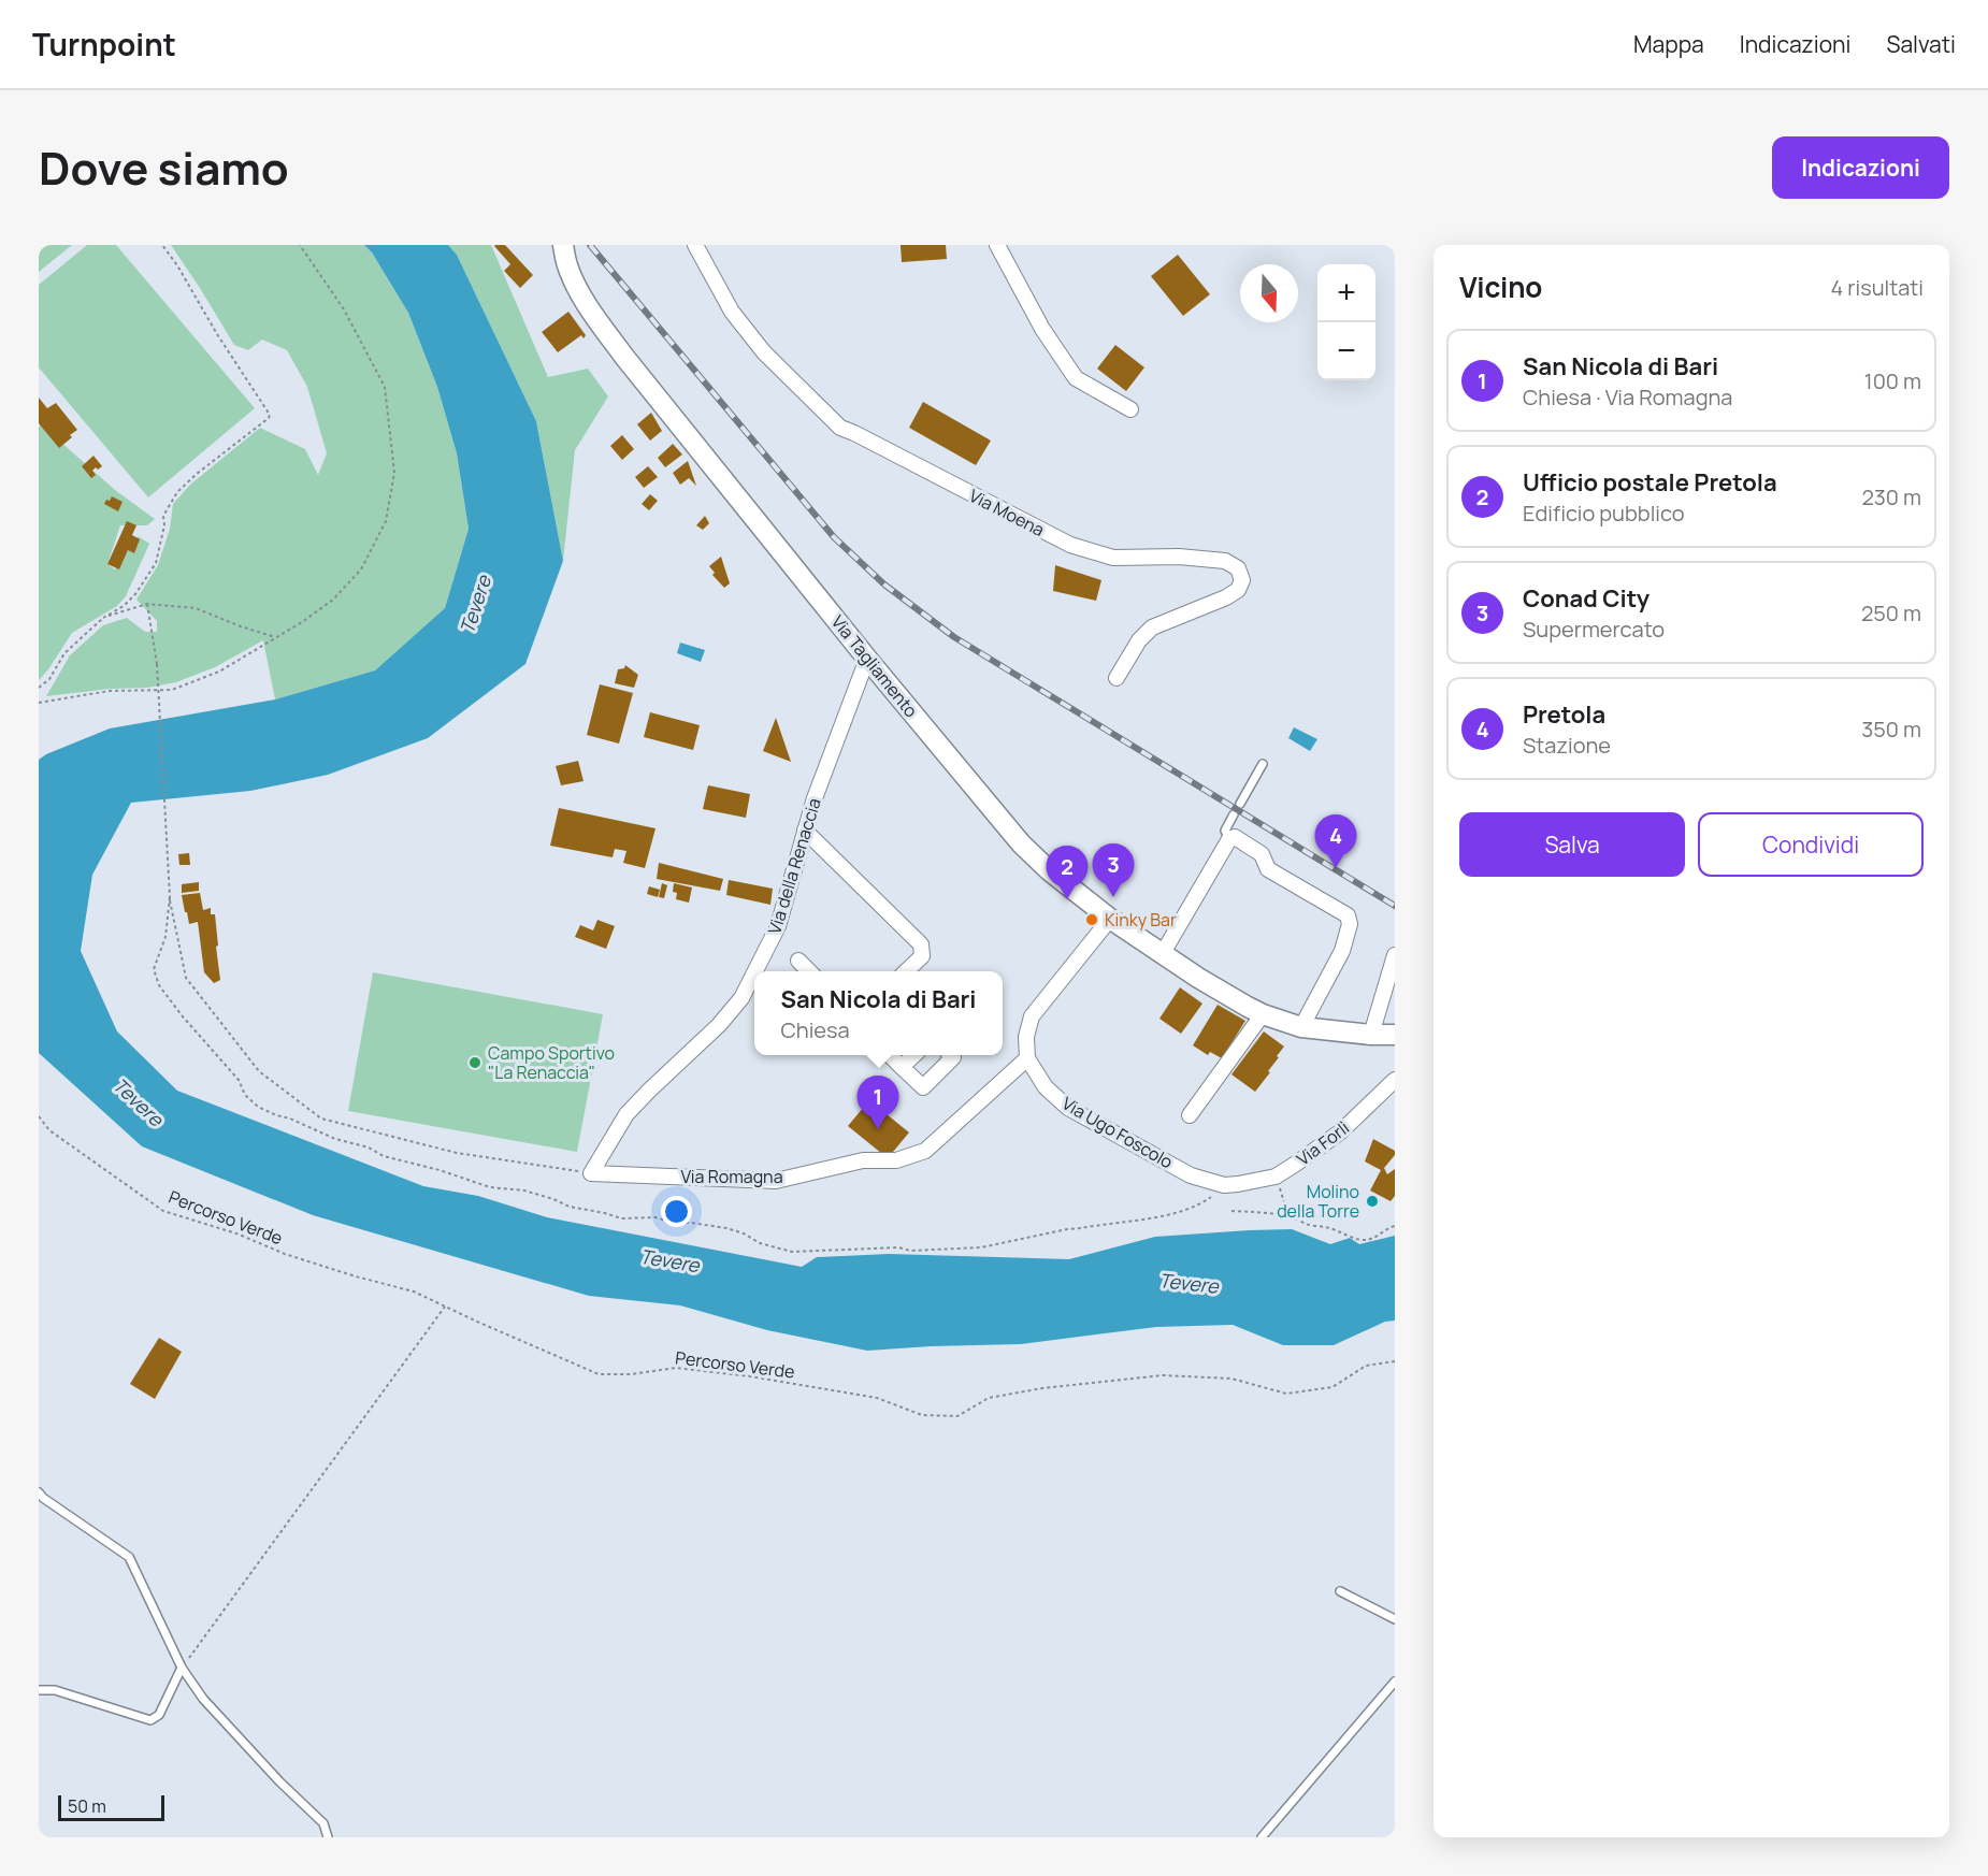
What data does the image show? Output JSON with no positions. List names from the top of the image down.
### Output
{
  "streets": {
    "street": [
      "Via Moena",
      "Via Tagliamento",
      "Via della Renaccia",
      "Via Ugo Foscolo",
      "Via Forlì",
      "Via Romagna"
    ],
    "path": ["Percorso Verde"]
  },
  "crossings": [
    ["Via Tagliamento", "Via della Renaccia"],
    ["Via della Renaccia", "Via Romagna"],
    ["Via Ugo Foscolo", "Via Forlì"],
    ["Via Ugo Foscolo", "Via Romagna"]
  ],
  "water": ["Tevere"],
  "places": ["Kinky Bar", "Campo Sportivo \"La Renaccia\"", "Molino della Torre"],
  "scale_bar": "50 m",
  "north": "bottom",
  "page": {
    "header": "Turnpoint",
    "nav": ["Mappa", "Indicazioni", "Salvati"],
    "title": "Dove siamo",
    "buttons": [
      "Indicazioni",
      ["Salva", "Condividi"]
    ],
    "heading": ["Vicino", "4 risultati"],
    "map_buttons": ["+", "−"],
    "list": [
      {
        "mark": "1",
        "name": "San Nicola di Bari",
        "note": "Chiesa · Via Romagna",
        "value": "100 m"
      },
      {
        "mark": "2",
        "name": "Ufficio postale Pretola",
        "note": "Edificio pubblico",
        "value": "230 m"
      },
      {
        "mark": "3",
        "name": "Conad City",
        "note": "Supermercato",
        "value": "250 m"
      },
      {
        "mark": "4",
        "name": "Pretola",
        "note": "Stazione",
        "value": "350 m"
      }
    ],
    "pins": [
      "4",
      "3",
      "2",
      "1"
    ],
    "popup": ["San Nicola di Bari", "Chiesa"],
    "scale": "50 m"
  }
}
